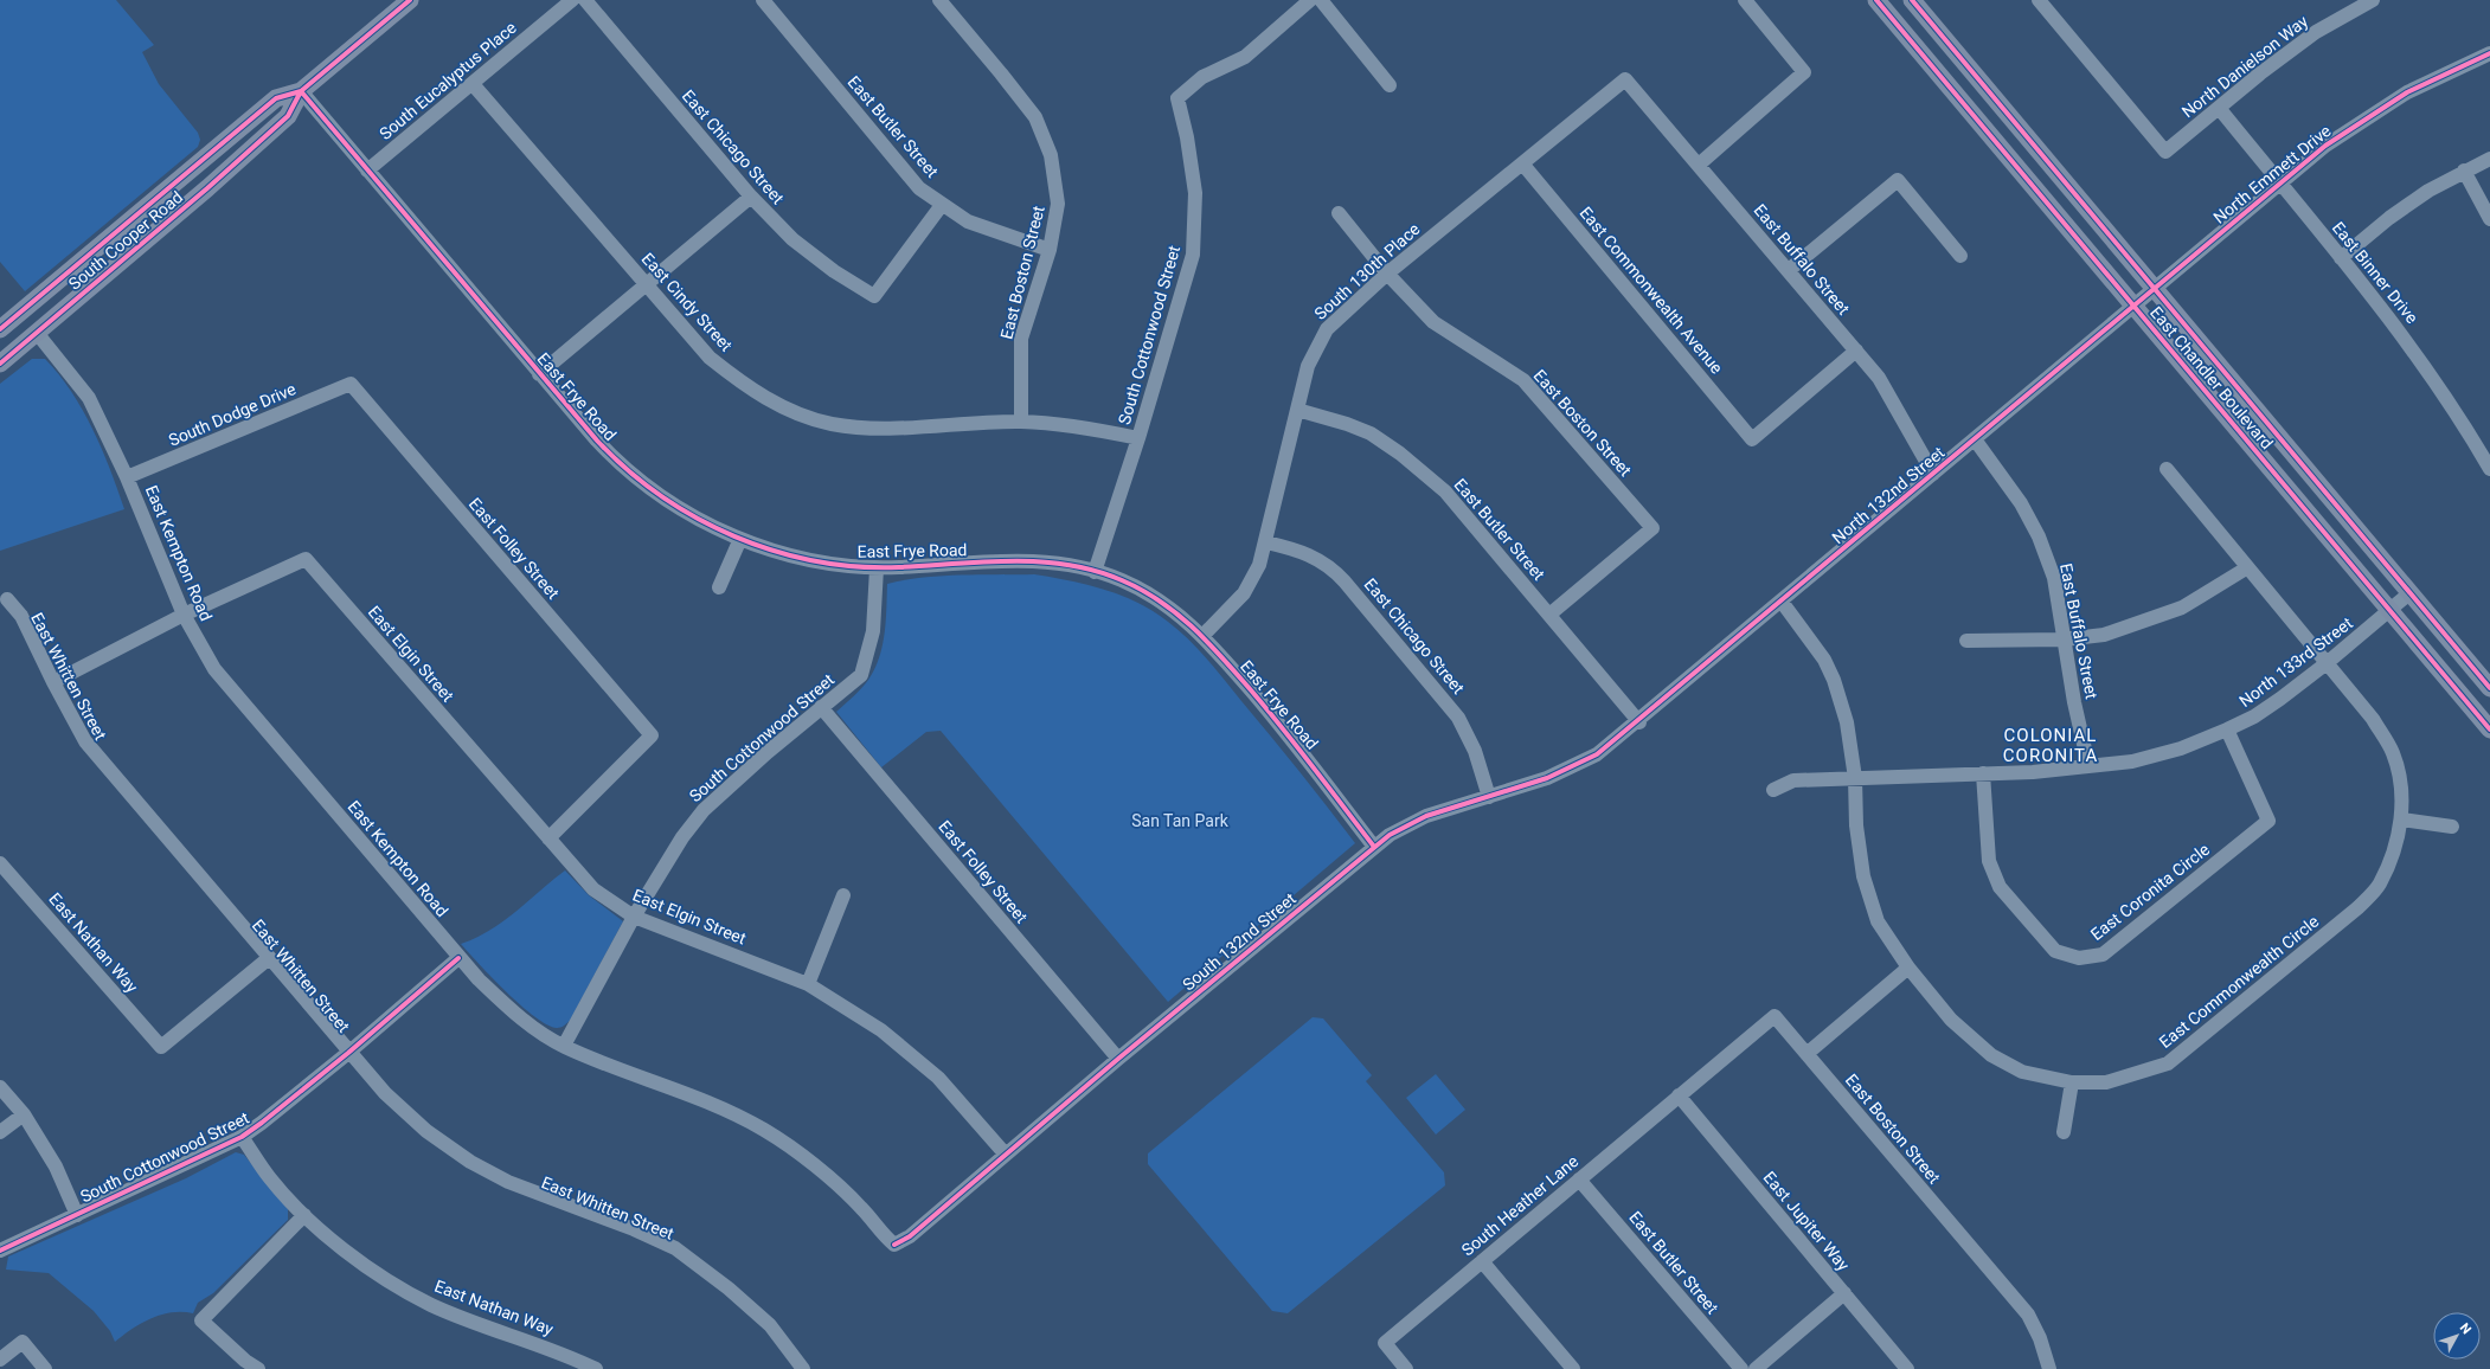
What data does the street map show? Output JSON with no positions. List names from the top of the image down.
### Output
{
  "streets": {
    "main road": ["South Cooper Road", "East Chandler Boulevard"],
    "street": [
      "North Danielson Way",
      "South Eucalyptus Place",
      "East Butler Street",
      "East Chicago Street",
      "North Emmett Drive",
      "East Buffalo Street",
      "South 130th Place",
      "East Boston Street",
      "East Binner Drive",
      "East Commonwealth Avenue",
      "East Cindy Street",
      "South Cottonwood Street",
      "East Frye Road",
      "South Dodge Drive",
      "North 132nd Street",
      "East Folley Street",
      "East Kempton Road",
      "East Elgin Street",
      "North 133rd Street",
      "East Whitten Street",
      "East Coronita Circle",
      "South 132nd Street",
      "East Nathan Way",
      "East Commonwealth Circle",
      "South Heather Lane",
      "East Jupiter Way"
    ]
  },
  "crossings": [
    ["North Danielson Way", "East Binner Drive"],
    ["South Eucalyptus Place", "East Cindy Street"],
    ["South Eucalyptus Place", "East Frye Road"],
    ["East Butler Street", "East Chicago Street"],
    ["East Butler Street", "South 130th Place"],
    ["East Butler Street", "East Boston Street"],
    ["East Butler Street", "North 132nd Street"],
    ["East Butler Street", "South 132nd Street"],
    ["East Butler Street", "South Heather Lane"],
    ["East Chicago Street", "South 130th Place"],
    ["East Chicago Street", "South 132nd Street"],
    ["North Emmett Drive", "East Binner Drive"],
    ["North Emmett Drive", "East Chandler Boulevard"],
    ["North Emmett Drive", "North 132nd Street"],
    ["South Cooper Road", "East Frye Road"],
    ["South Cooper Road", "East Kempton Road"],
    ["East Buffalo Street", "South 130th Place"],
    ["East Buffalo Street", "East Commonwealth Avenue"],
    ["East Buffalo Street", "North 132nd Street"],
    ["East Buffalo Street", "North 133rd Street"],
    ["South 130th Place", "East Boston Street"],
    ["South 130th Place", "East Commonwealth Avenue"],
    ["South 130th Place", "East Frye Road"],
    ["East Boston Street", "East Cindy Street"],
    ["East Boston Street", "South Heather Lane"],
    ["East Boston Street", "East Jupiter Way"],
    ["East Cindy Street", "South Cottonwood Street"],
    ["South Cottonwood Street", "East Frye Road"],
    ["South Cottonwood Street", "East Folley Street"],
    ["South Cottonwood Street", "East Kempton Road"],
    ["South Cottonwood Street", "East Elgin Street"],
    ["South Cottonwood Street", "East Whitten Street"],
    ["South Cottonwood Street", "East Nathan Way"],
    ["East Chandler Boulevard", "North 132nd Street"],
    ["East Chandler Boulevard", "North 133rd Street"],
    ["East Frye Road", "South 132nd Street"],
    ["South Dodge Drive", "East Folley Street"],
    ["South Dodge Drive", "East Kempton Road"],
    ["North 132nd Street", "South 132nd Street"],
    ["North 132nd Street", "East Commonwealth Circle"],
    ["East Folley Street", "East Elgin Street"],
    ["East Folley Street", "South 132nd Street"],
    ["East Kempton Road", "East Elgin Street"],
    ["East Kempton Road", "South 132nd Street"],
    ["East Elgin Street", "South 132nd Street"],
    ["North 133rd Street", "East Coronita Circle"],
    ["North 133rd Street", "East Commonwealth Circle"],
    ["East Whitten Street", "East Nathan Way"],
    ["South Heather Lane", "East Jupiter Way"]
  ],
  "districts": ["COLONIAL CORONITA"],
  "parks": ["San Tan Park"],
  "north": "top right"
}
